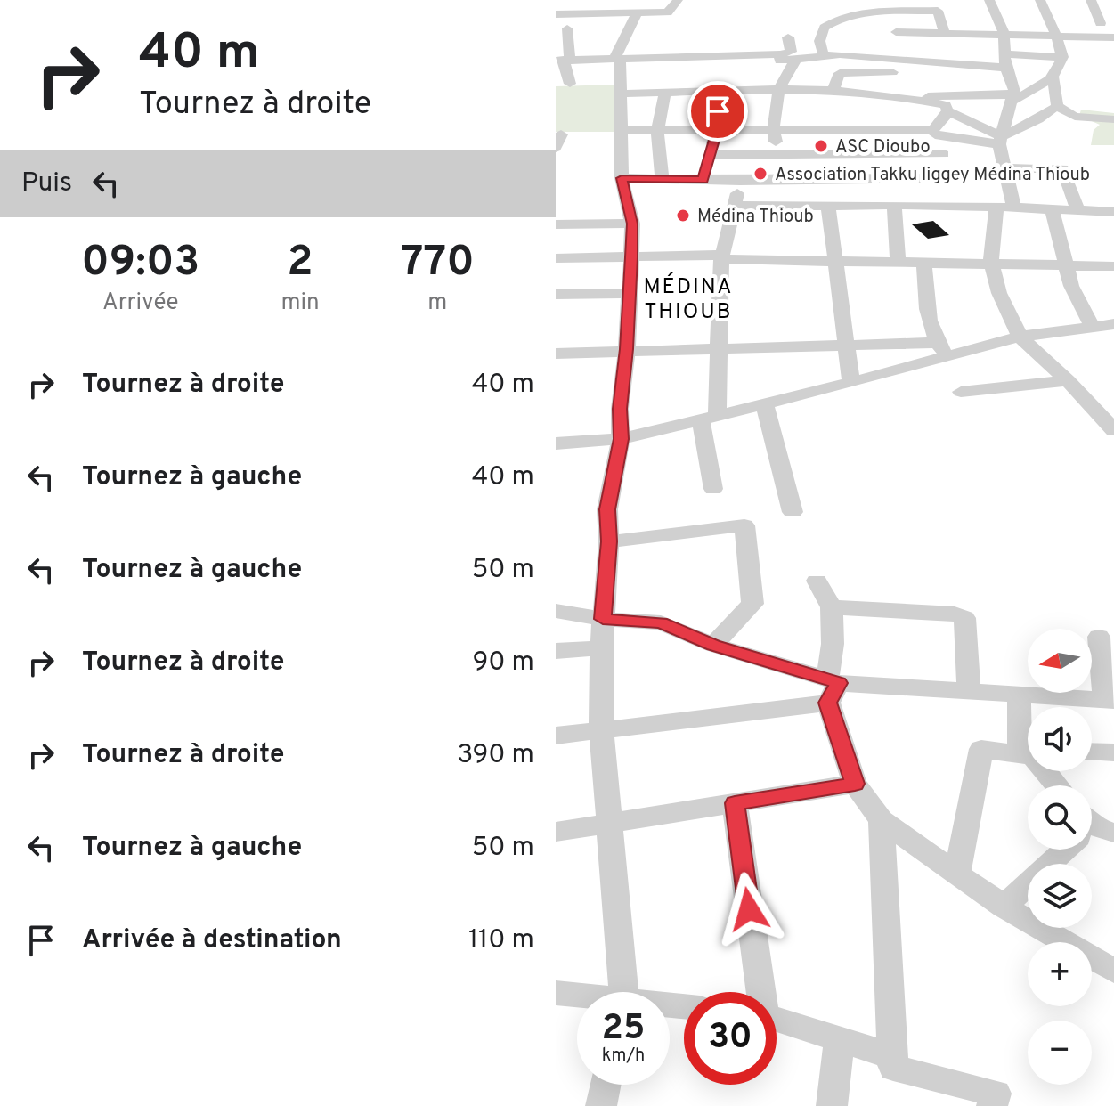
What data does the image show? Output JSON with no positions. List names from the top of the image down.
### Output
{
  "districts": ["MÉDINA THIOUB"],
  "places": ["ASC Dioubo", "Association Takku liggey Médina Thioub", "Médina Thioub"],
  "north": "left",
  "page": {
    "turn": ["40 m", "Tournez à droite"],
    "then": "Puis",
    "eta": [
      "09:03",
      "Arrivée",
      "2",
      "min",
      "770",
      "m"
    ],
    "list": [
      {
        "name": "Tournez à droite",
        "value": "40 m"
      },
      {
        "name": "Tournez à gauche",
        "value": "40 m"
      },
      {
        "name": "Tournez à gauche",
        "value": "50 m"
      },
      {
        "name": "Tournez à droite",
        "value": "90 m"
      },
      {
        "name": "Tournez à droite",
        "value": "390 m"
      },
      {
        "name": "Tournez à gauche",
        "value": "50 m"
      },
      {
        "name": "Arrivée à destination",
        "value": "110 m"
      }
    ],
    "map_buttons": ["+", "−"],
    "speed": "25 km/h",
    "limit": "30"
  }
}
